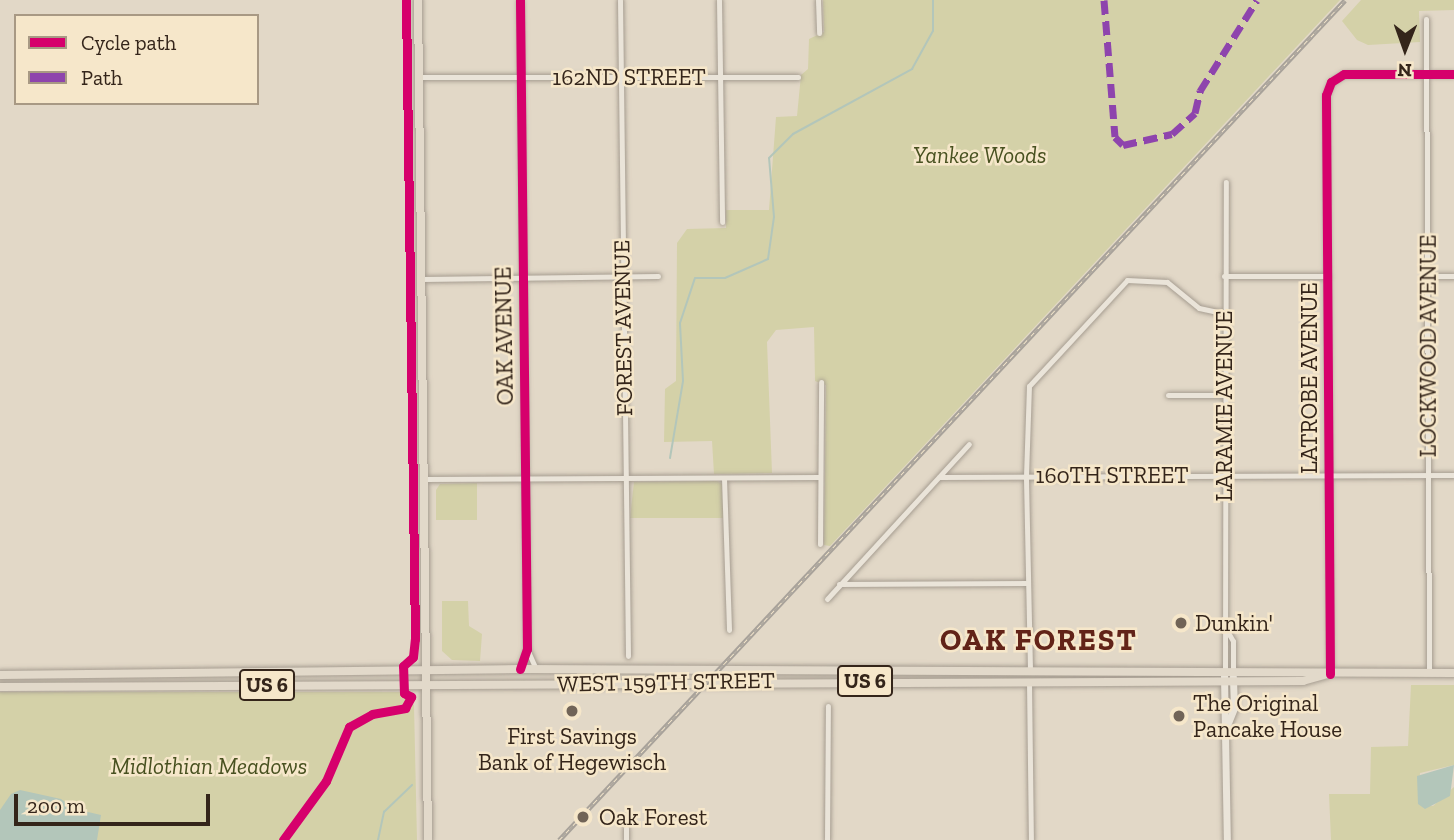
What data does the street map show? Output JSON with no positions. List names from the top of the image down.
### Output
{
  "streets": {
    "main road": ["US 6", "WEST 159TH STREET"],
    "street": [
      "162ND STREET",
      "FOREST AVENUE",
      "OAK AVENUE",
      "LOCKWOOD AVENUE",
      "LATROBE AVENUE",
      "LARAMIE AVENUE",
      "160TH STREET"
    ]
  },
  "crossings": [
    ["162ND STREET", "FOREST AVENUE"],
    ["162ND STREET", "OAK AVENUE"],
    ["OAK AVENUE", "WEST 159TH STREET"],
    ["LOCKWOOD AVENUE", "LATROBE AVENUE"],
    ["LOCKWOOD AVENUE", "160TH STREET"],
    ["LOCKWOOD AVENUE", "WEST 159TH STREET"],
    ["LATROBE AVENUE", "160TH STREET"],
    ["LATROBE AVENUE", "WEST 159TH STREET"],
    ["LARAMIE AVENUE", "160TH STREET"],
    ["LARAMIE AVENUE", "WEST 159TH STREET"]
  ],
  "districts": ["OAK FOREST"],
  "parks": ["Yankee Woods", "Midlothian Meadows"],
  "places": [
    "Dunkin'",
    "First Savings Bank of Hegewisch",
    "The Original Pancake House",
    "Oak Forest"
  ],
  "legend": ["Cycle path", "Path"],
  "scale_bar": "200 m",
  "north": "bottom"
}
